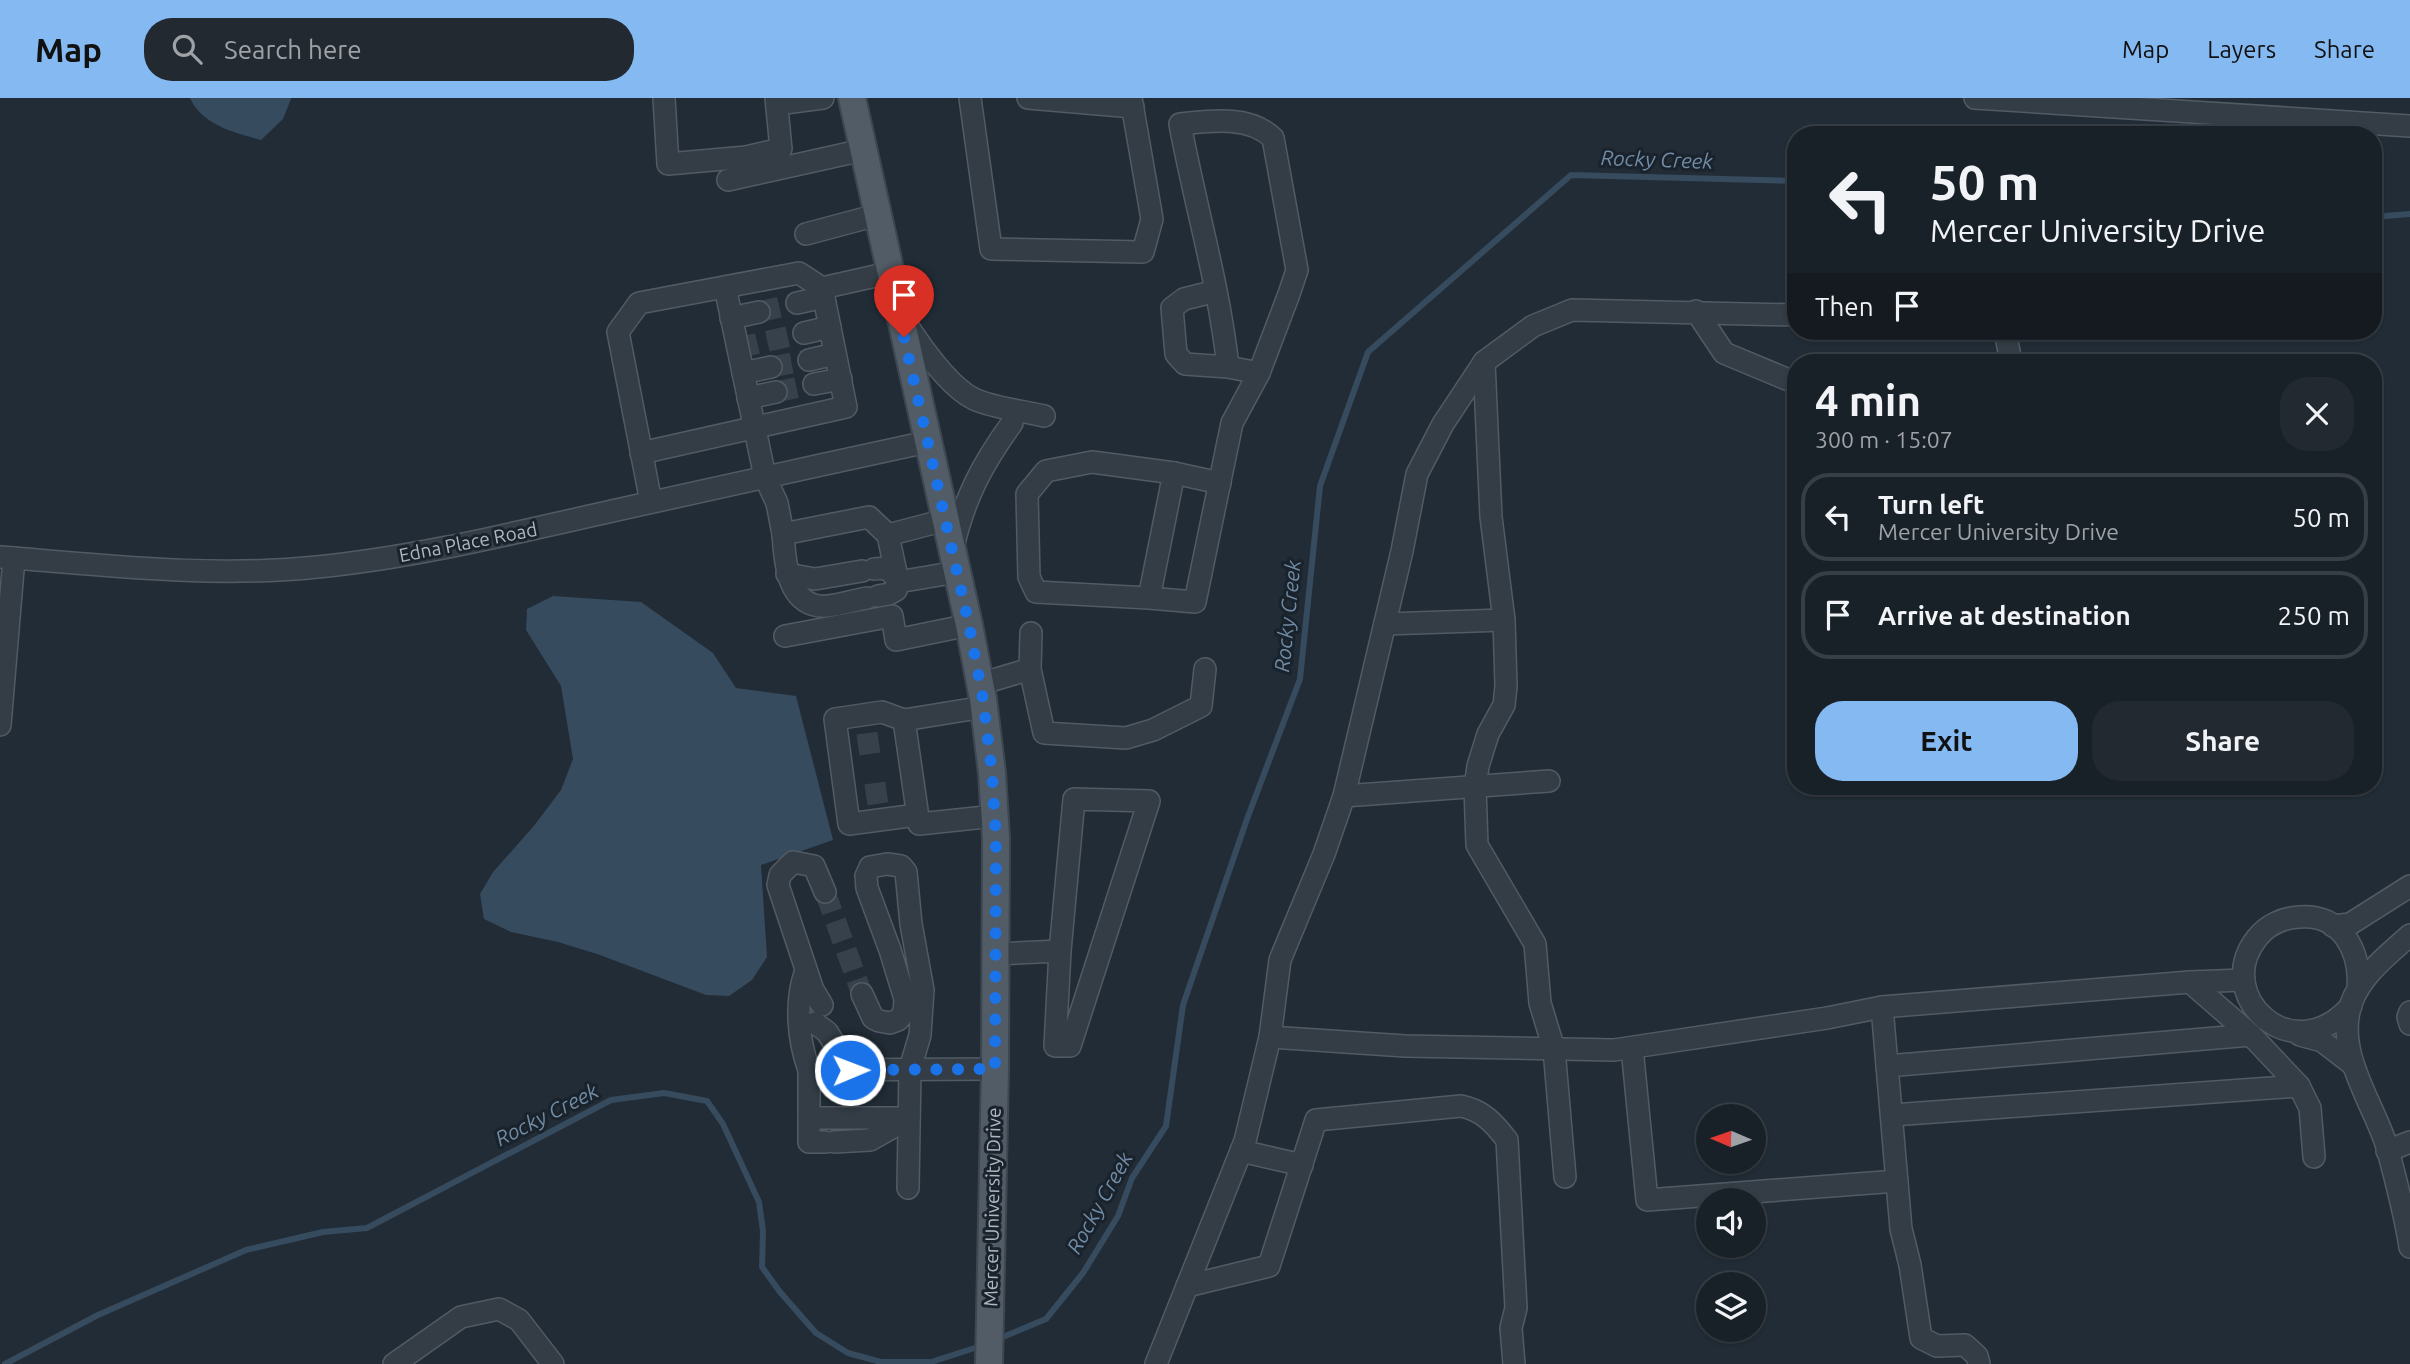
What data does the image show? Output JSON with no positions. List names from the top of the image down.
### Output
{
  "streets": {
    "main road": ["Mercer University Drive"],
    "street": ["Edna Place Road"]
  },
  "crossings": [
    ["Edna Place Road", "Mercer University Drive"]
  ],
  "water": ["Rocky Creek"],
  "north": "left",
  "page": {
    "header": "Map",
    "search": "Search here",
    "nav": ["Map", "Layers", "Share"],
    "turn": ["50 m", "Mercer University Drive"],
    "then": "Then",
    "heading": ["4 min", "300 m · 15:07"],
    "list": [
      {
        "name": "Turn left",
        "note": "Mercer University Drive",
        "value": "50 m"
      },
      {
        "name": "Arrive at destination",
        "value": "250 m"
      }
    ],
    "buttons": ["Exit", "Share"]
  }
}
